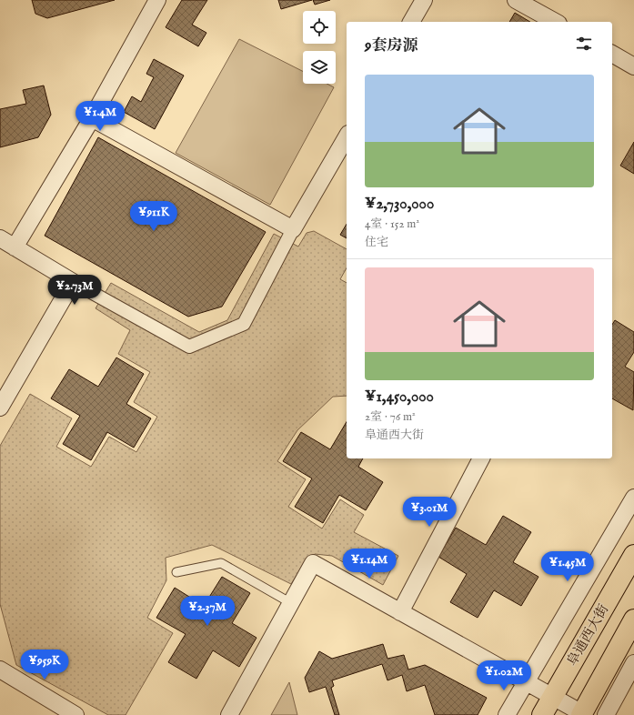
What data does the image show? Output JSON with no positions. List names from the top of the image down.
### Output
{
  "streets": {
    "main road": ["阜通西大街"]
  },
  "page": {
    "heading": "9套房源",
    "list": [
      {
        "name": "¥2,730,000",
        "note": "4室 · 152 m² · 住宅"
      },
      {
        "name": "¥1,450,000",
        "note": "2室 · 76 m² · 阜通西大街"
      }
    ],
    "price": [
      "¥1.4M",
      "¥911K",
      "¥2.73M",
      "¥3.01M",
      "¥1.14M",
      "¥1.45M",
      "¥2.37M",
      "¥959K",
      "¥1.02M"
    ]
  }
}
